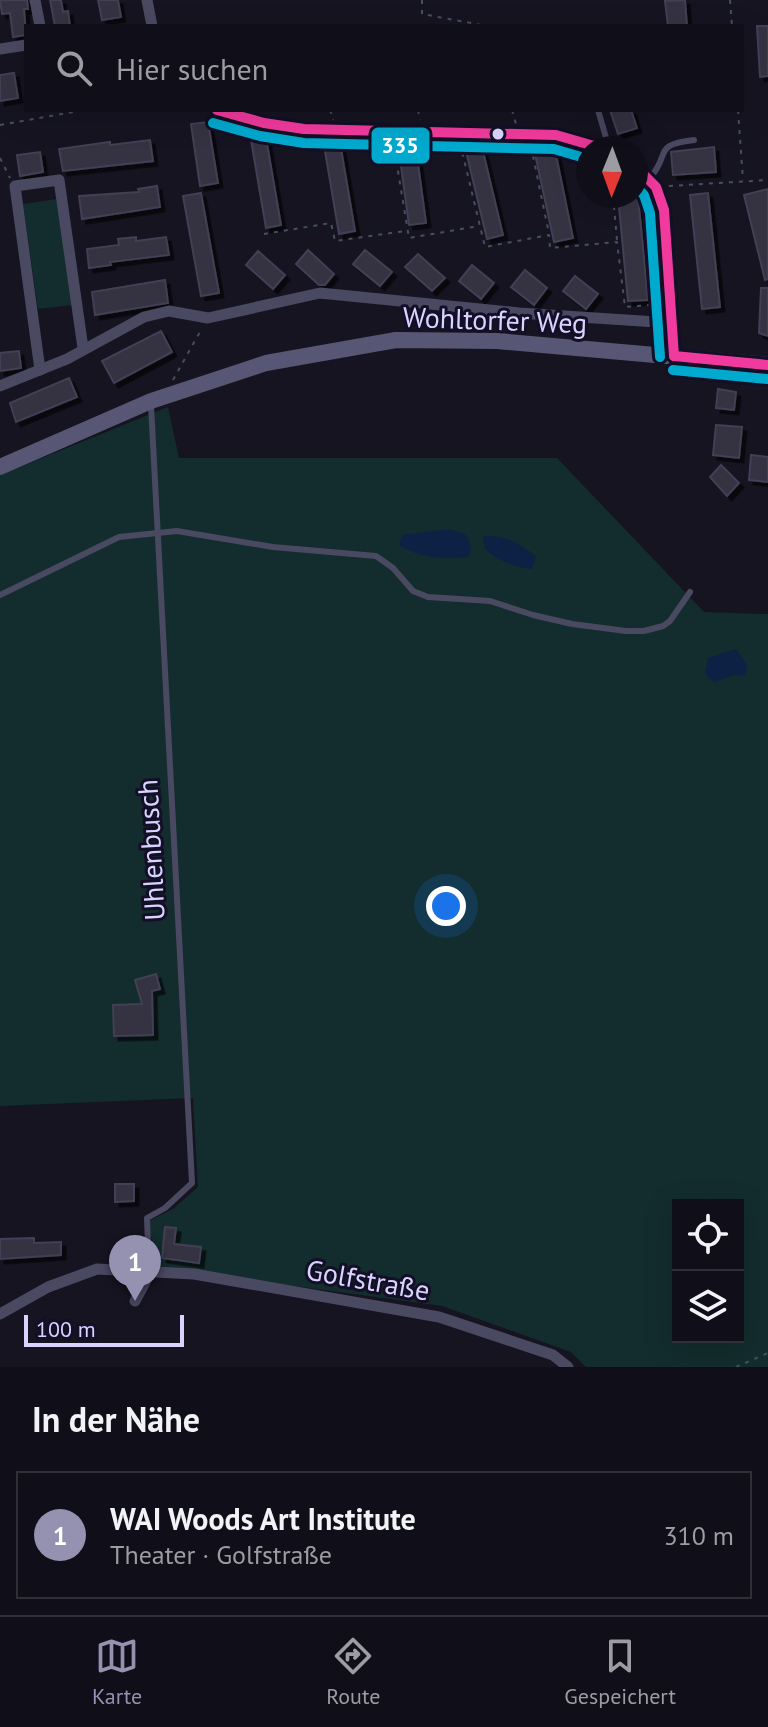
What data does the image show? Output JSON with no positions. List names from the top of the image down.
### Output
{
  "streets": {
    "main road": ["Wohltorfer Weg"],
    "street": ["Golfstraße"],
    "lane": ["Uhlenbusch"]
  },
  "crossings": [
    ["Wohltorfer Weg", "Uhlenbusch"],
    ["Uhlenbusch", "Golfstraße"]
  ],
  "lines": ["transit line 335"],
  "scale_bar": "100 m",
  "north": "bottom",
  "page": {
    "search": "Hier suchen",
    "pins": "1",
    "scale": "100 m",
    "heading": "In der Nähe",
    "list": [
      {
        "mark": "1",
        "name": "WAI Woods Art Institute",
        "note": "Theater · Golfstraße",
        "value": "310 m"
      }
    ],
    "nav": ["Karte", "Route", "Gespeichert"]
  }
}
